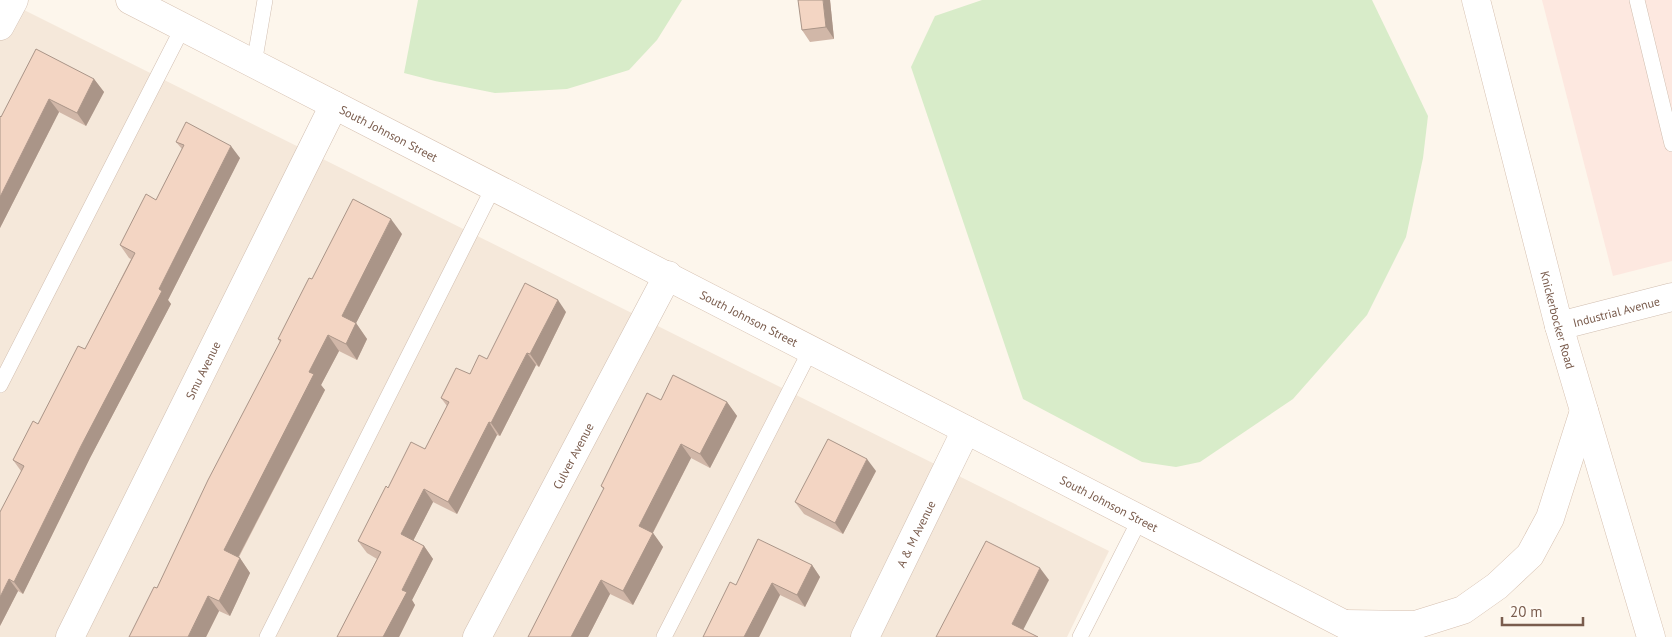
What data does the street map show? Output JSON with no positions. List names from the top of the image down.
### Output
{
  "streets": {
    "main road": [
      "South Johnson Street",
      "Industrial Avenue",
      "Knickerbocker Road",
      "Smu Avenue",
      "Culver Avenue",
      "A & M Avenue"
    ]
  },
  "crossings": [
    ["South Johnson Street", "Smu Avenue"],
    ["South Johnson Street", "Culver Avenue"],
    ["South Johnson Street", "A & M Avenue"],
    ["Industrial Avenue", "Knickerbocker Road"]
  ],
  "scale_bar": "20 m"
}
